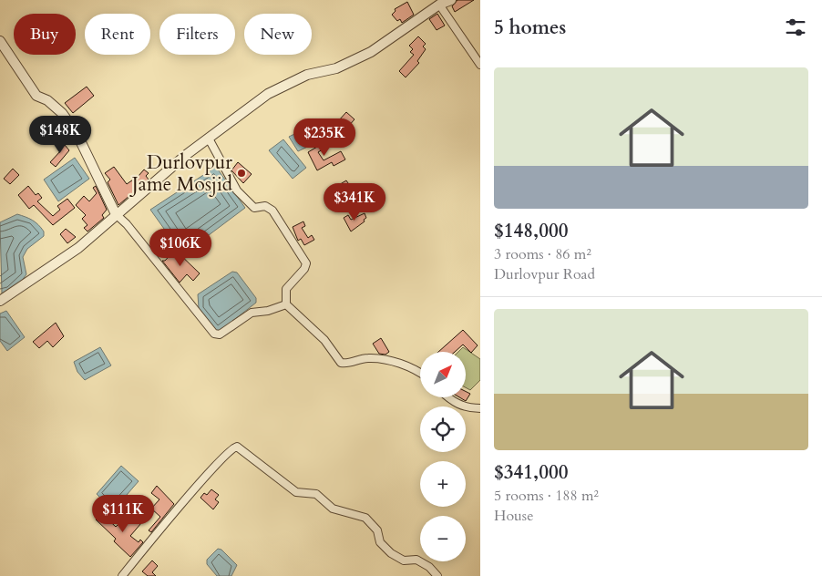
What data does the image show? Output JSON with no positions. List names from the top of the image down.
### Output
{
  "places": ["Durlovpur Jame Mosjid"],
  "north": "top right",
  "page": {
    "heading": "5 homes",
    "chip": [
      "Buy",
      "Rent",
      "Filters",
      "New"
    ],
    "list": [
      {
        "name": "$148,000",
        "note": "3 rooms · 86 m² · Durlovpur Road"
      },
      {
        "name": "$341,000",
        "note": "5 rooms · 188 m² · House"
      }
    ],
    "price": [
      "$148K",
      "$235K",
      "$341K",
      "$106K",
      "$111K"
    ],
    "map_buttons": ["+", "−"]
  }
}
